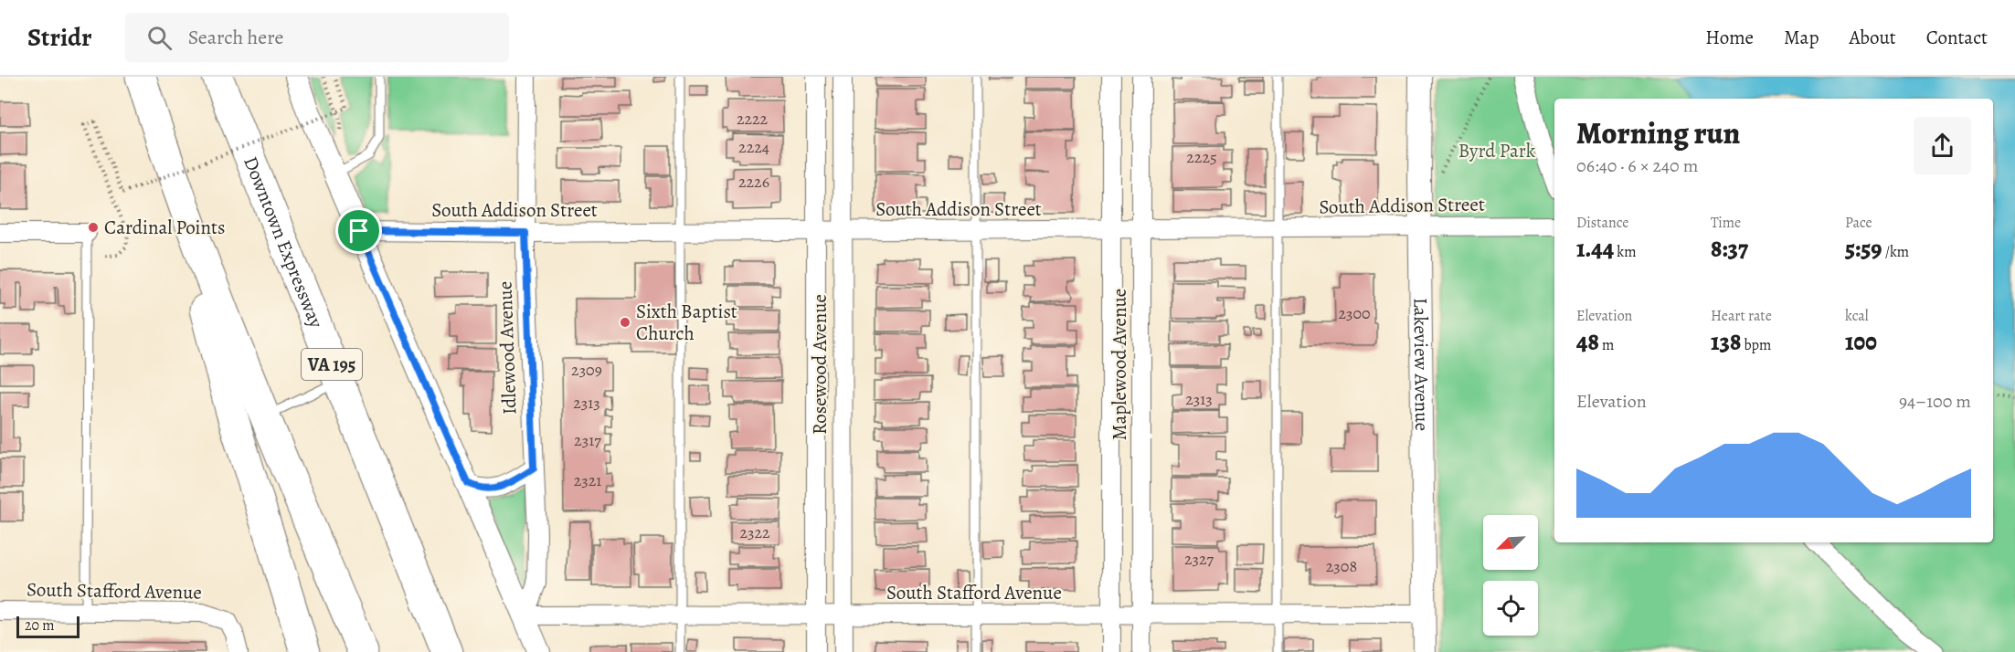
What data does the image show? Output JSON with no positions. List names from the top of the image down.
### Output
{
  "streets": {
    "highway": ["Downtown Expressway", "VA 195"],
    "street": [
      "South Addison Street",
      "Idlewood Avenue",
      "Rosewood Avenue",
      "Maplewood Avenue",
      "Lakeview Avenue",
      "South Stafford Avenue"
    ]
  },
  "crossings": [
    ["South Addison Street", "Idlewood Avenue"],
    ["South Addison Street", "Rosewood Avenue"],
    ["South Addison Street", "Maplewood Avenue"],
    ["South Addison Street", "Lakeview Avenue"],
    ["Idlewood Avenue", "South Stafford Avenue"],
    ["Rosewood Avenue", "South Stafford Avenue"],
    ["Maplewood Avenue", "South Stafford Avenue"],
    ["Lakeview Avenue", "South Stafford Avenue"]
  ],
  "parks": ["Byrd Park"],
  "places": ["Cardinal Points", "Sixth Baptist Church"],
  "house_numbers": [
    "2222",
    "2224",
    "2225",
    "2226",
    "2300",
    "2309",
    "2313",
    "2313",
    "2317",
    "2321",
    "2322",
    "2327",
    "2308"
  ],
  "scale_bar": "20 m",
  "north": "bottom left",
  "page": {
    "header": "Stridr",
    "search": "Search here",
    "nav": [
      "Home",
      "Map",
      "About",
      "Contact"
    ],
    "heading": ["Morning run", "06:40 · 6 × 240 m"],
    "stats": [
      ["Distance", "1.44 km"],
      ["Time", "8:37"],
      ["Pace", "5:59 /km"],
      ["Elevation", "48 m"],
      ["Heart rate", "138 bpm"],
      ["kcal", "100"]
    ],
    "chart": ["Elevation", "94–100 m"],
    "scale": "20 m"
  }
}
